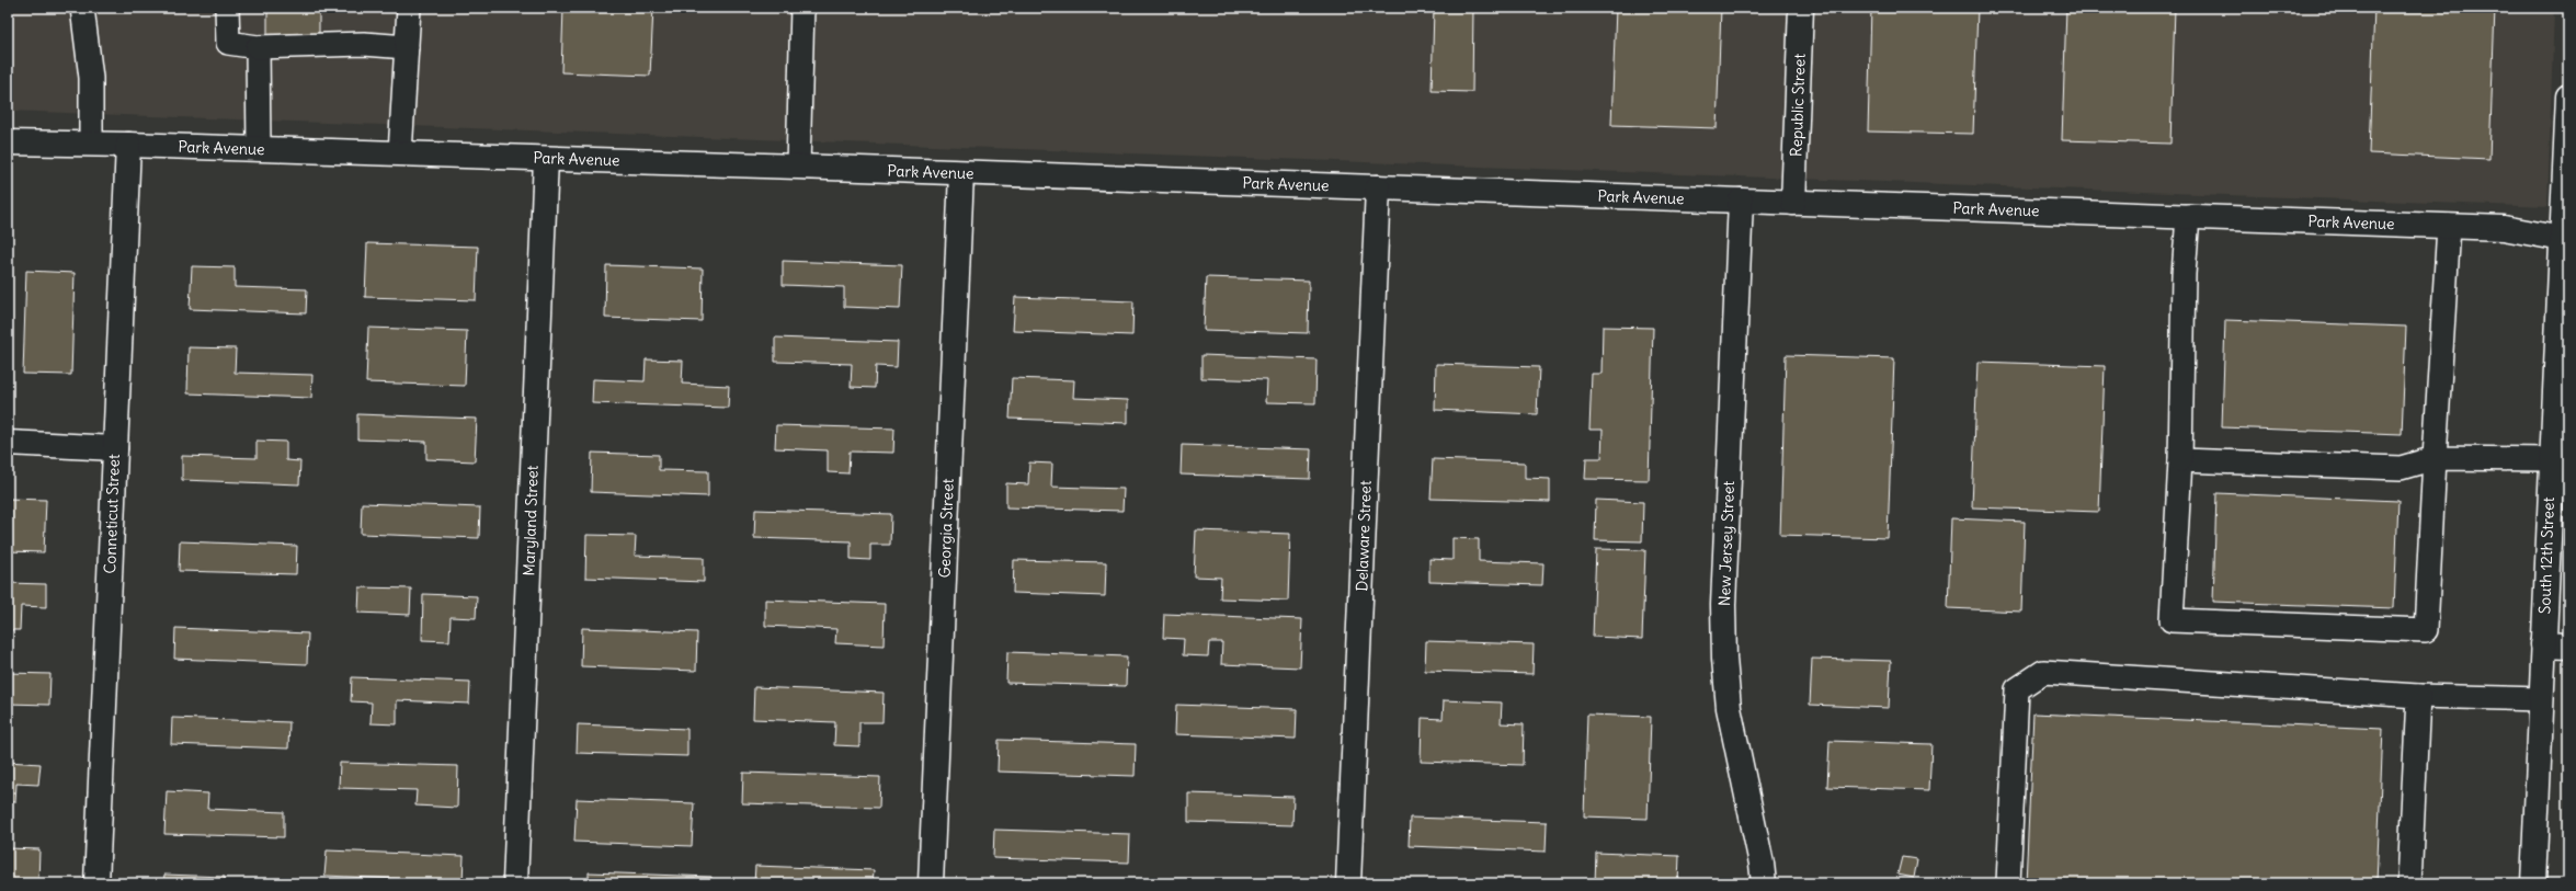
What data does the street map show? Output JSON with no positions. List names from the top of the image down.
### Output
{
  "streets": {
    "street": [
      "Republic Street",
      "Park Avenue",
      "Conneticut Street",
      "Maryland Street",
      "Georgia Street",
      "Delaware Street",
      "New Jersey Street",
      "South 12th Street"
    ]
  },
  "crossings": [
    ["Republic Street", "Park Avenue"],
    ["Park Avenue", "Conneticut Street"],
    ["Park Avenue", "Maryland Street"],
    ["Park Avenue", "Georgia Street"],
    ["Park Avenue", "Delaware Street"],
    ["Park Avenue", "New Jersey Street"],
    ["Park Avenue", "South 12th Street"]
  ]
}
